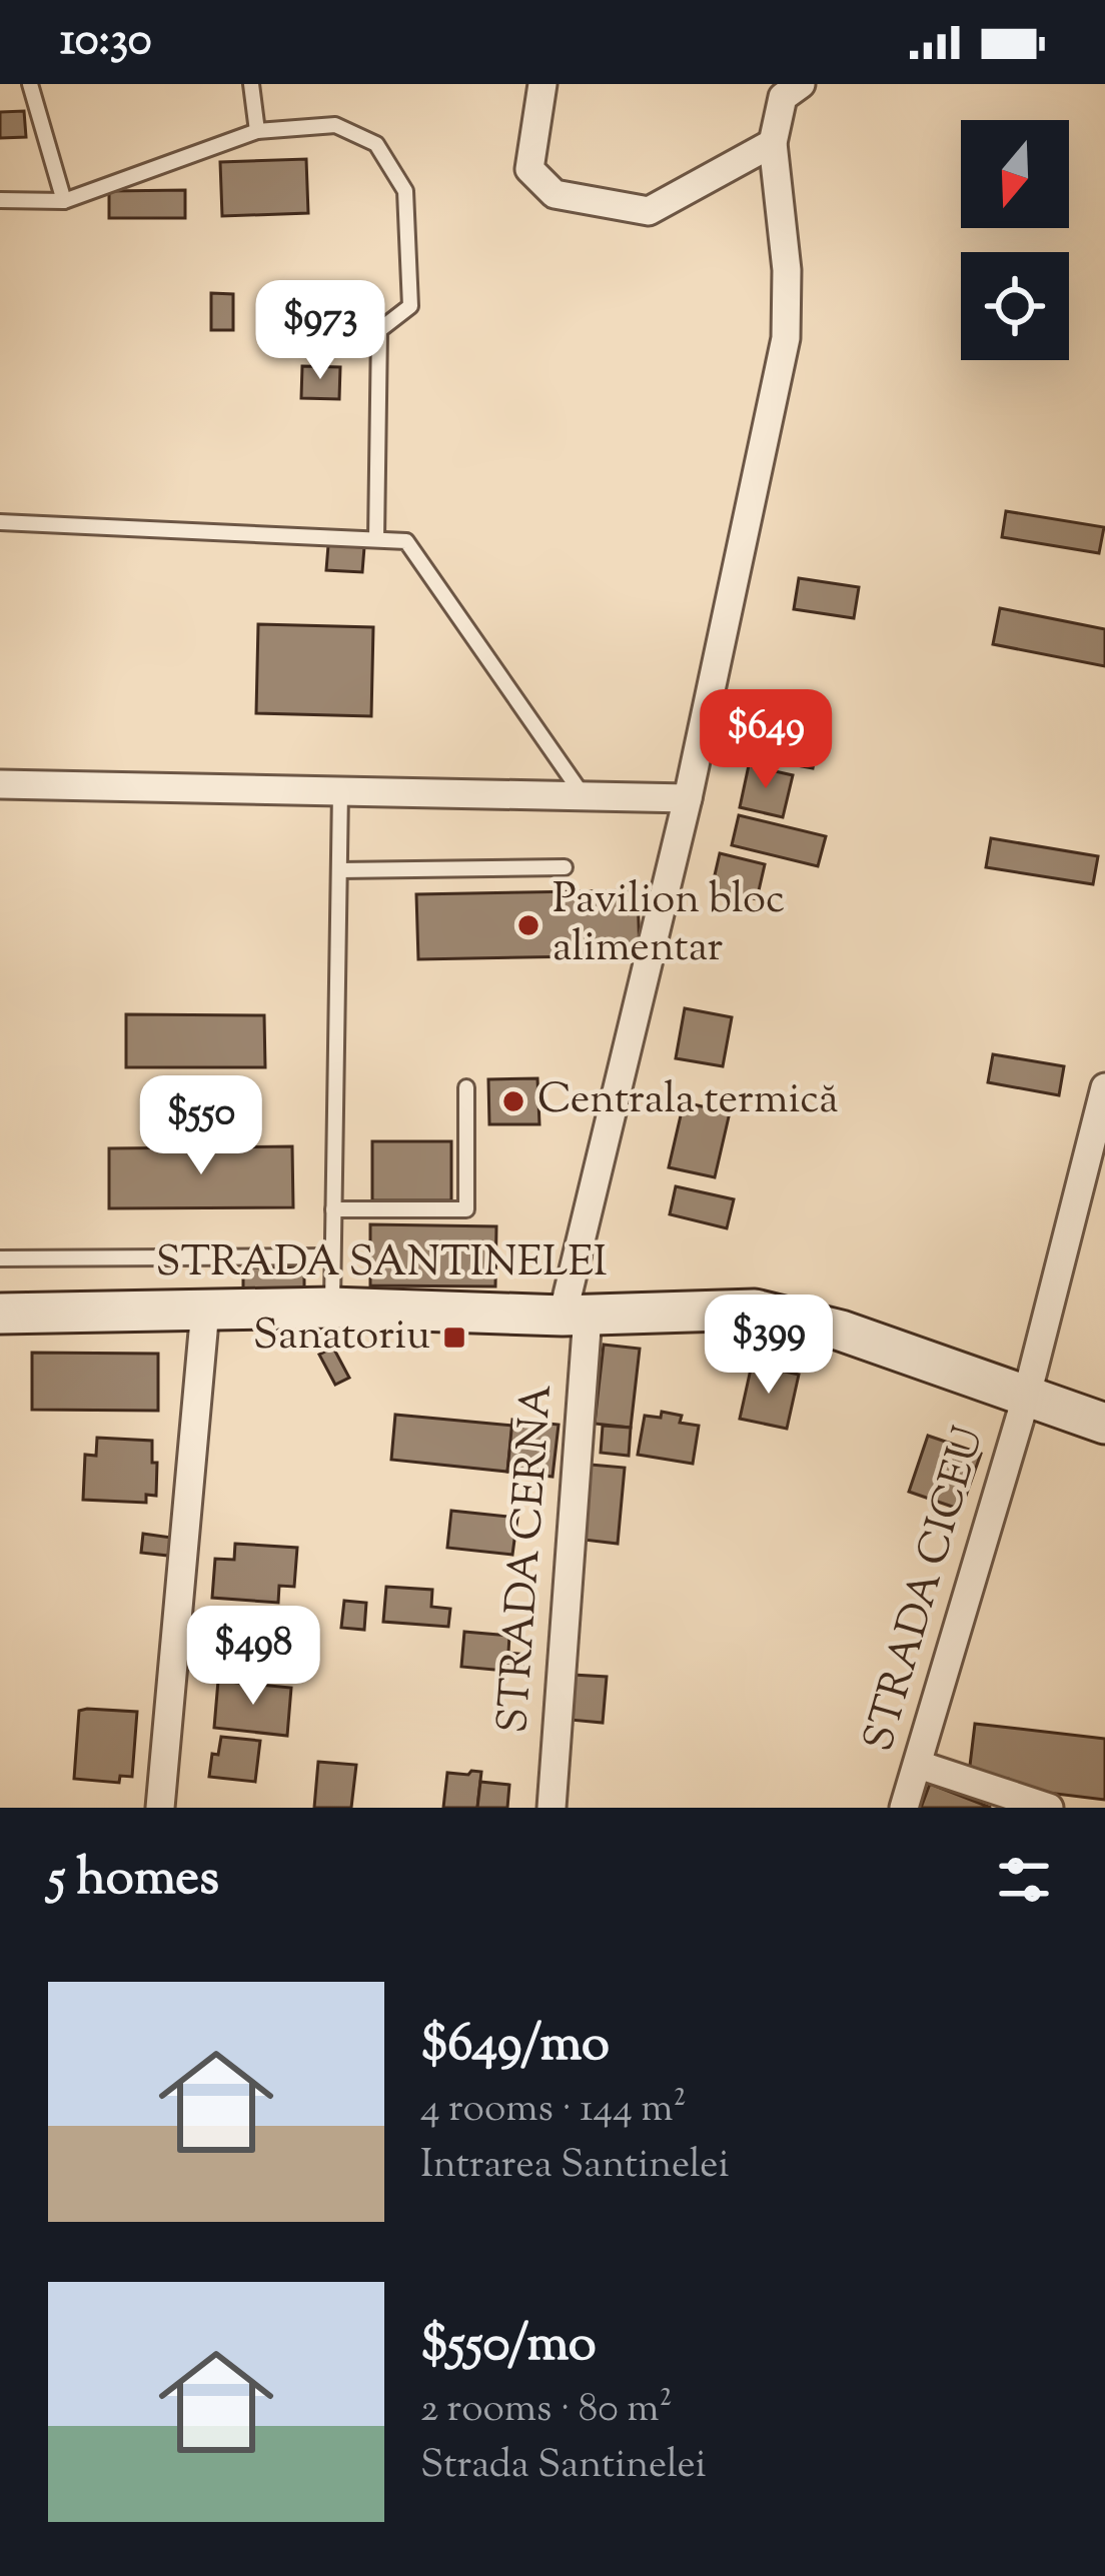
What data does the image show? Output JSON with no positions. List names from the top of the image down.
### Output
{
  "streets": {
    "street": ["STRADA SANTINELEI", "STRADA CERNA", "STRADA CICEU"]
  },
  "crossings": [
    ["STRADA SANTINELEI", "STRADA CERNA"],
    ["STRADA SANTINELEI", "STRADA CICEU"]
  ],
  "places": {
    "other": ["Pavilion bloc alimentar", "Centrala termică"],
    "transit": ["Sanatoriu"]
  },
  "north": "bottom",
  "page": {
    "status": "10:30",
    "price": [
      "$973",
      "$649",
      "$550",
      "$399",
      "$498"
    ],
    "heading": "5 homes",
    "list": [
      {
        "name": "$649/mo",
        "note": "4 rooms · 144 m² · Intrarea Santinelei"
      },
      {
        "name": "$550/mo",
        "note": "2 rooms · 80 m² · Strada Santinelei"
      }
    ]
  }
}
